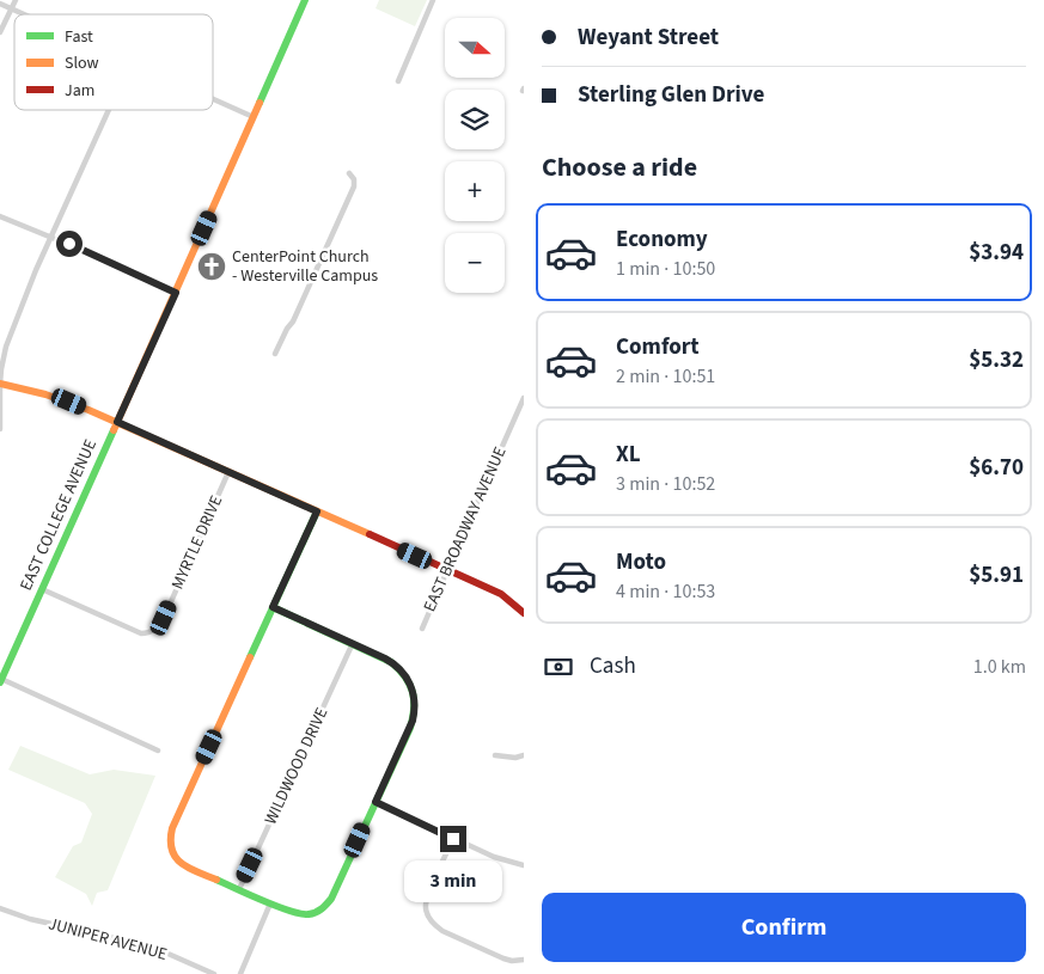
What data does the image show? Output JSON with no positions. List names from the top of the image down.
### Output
{
  "streets": {
    "street": [
      "EAST COLLEGE AVENUE",
      "EAST BROADWAY AVENUE",
      "MYRTLE DRIVE",
      "WILDWOOD DRIVE",
      "JUNIPER AVENUE"
    ]
  },
  "crossings": [
    ["EAST COLLEGE AVENUE", "MYRTLE DRIVE"]
  ],
  "places": {
    "church": ["CenterPoint Church - Westerville Campus"]
  },
  "legend": ["Fast", "Slow", "Jam"],
  "north": "right",
  "page": {
    "banner": ["Weyant Street", "Sterling Glen Drive"],
    "map_buttons": ["+", "−"],
    "heading": "Choose a ride",
    "list": [
      {
        "name": "Economy",
        "note": "1 min · 10:50",
        "value": "$3.94"
      },
      {
        "name": "Comfort",
        "note": "2 min · 10:51",
        "value": "$5.32"
      },
      {
        "name": "XL",
        "note": "3 min · 10:52",
        "value": "$6.70"
      },
      {
        "name": "Moto",
        "note": "4 min · 10:53",
        "value": "$5.91"
      }
    ],
    "pay": ["Cash", "1.0 km"],
    "bubble": "3 min",
    "buttons": "Confirm"
  }
}
